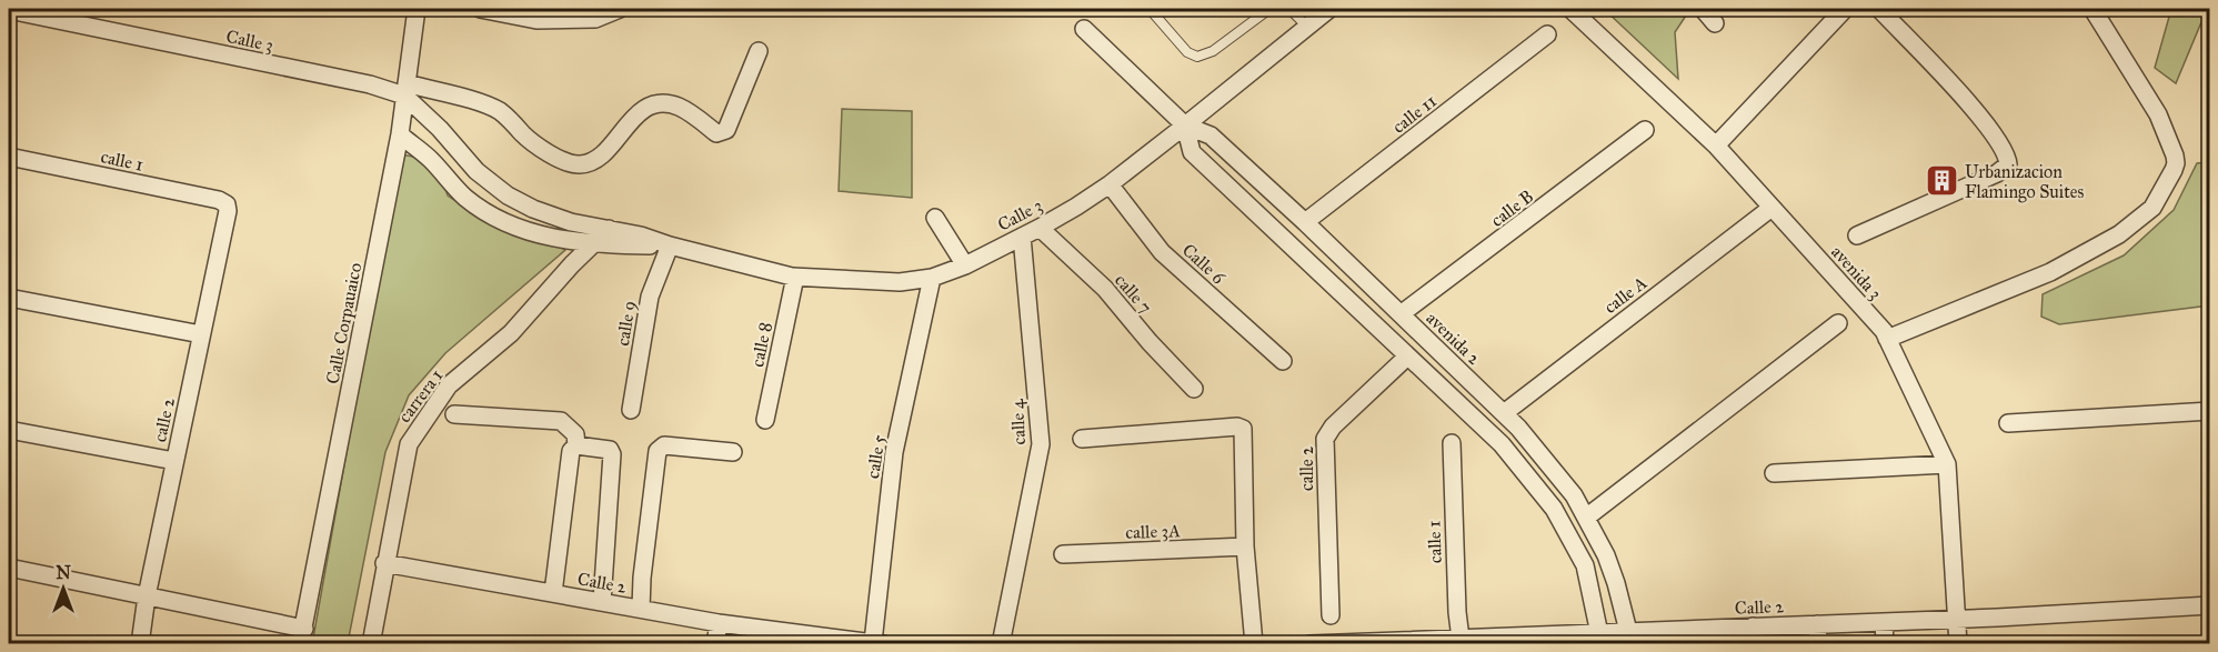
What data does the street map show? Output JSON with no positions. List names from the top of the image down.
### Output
{
  "streets": {
    "street": [
      "Calle 3",
      "calle 11",
      "calle 1",
      "calle B",
      "Calle 6",
      "avenida 3",
      "calle 7",
      "calle A",
      "Calle Corpauaico",
      "calle 9",
      "avenida 2",
      "calle 8",
      "carrera 1",
      "calle 2",
      "calle 4",
      "calle 5",
      "calle 3A",
      "Calle 2"
    ]
  },
  "crossings": [
    ["Calle 3", "Calle 6"],
    ["Calle 3", "calle 7"],
    ["Calle 3", "Calle Corpauaico"],
    ["Calle 3", "calle 9"],
    ["Calle 3", "avenida 2"],
    ["Calle 3", "calle 8"],
    ["Calle 3", "calle 4"],
    ["Calle 3", "calle 5"],
    ["calle 11", "avenida 2"],
    ["calle 1", "calle 2"],
    ["calle 1", "Calle 2"],
    ["calle B", "avenida 2"],
    ["avenida 3", "calle A"],
    ["avenida 3", "Calle 2"],
    ["calle A", "avenida 2"],
    ["avenida 2", "Calle 2"],
    ["carrera 1", "Calle 2"],
    ["calle 5", "Calle 2"]
  ],
  "places": {
    "building": ["Urbanizacion Flamingo Suites"]
  },
  "north": "top"
}
